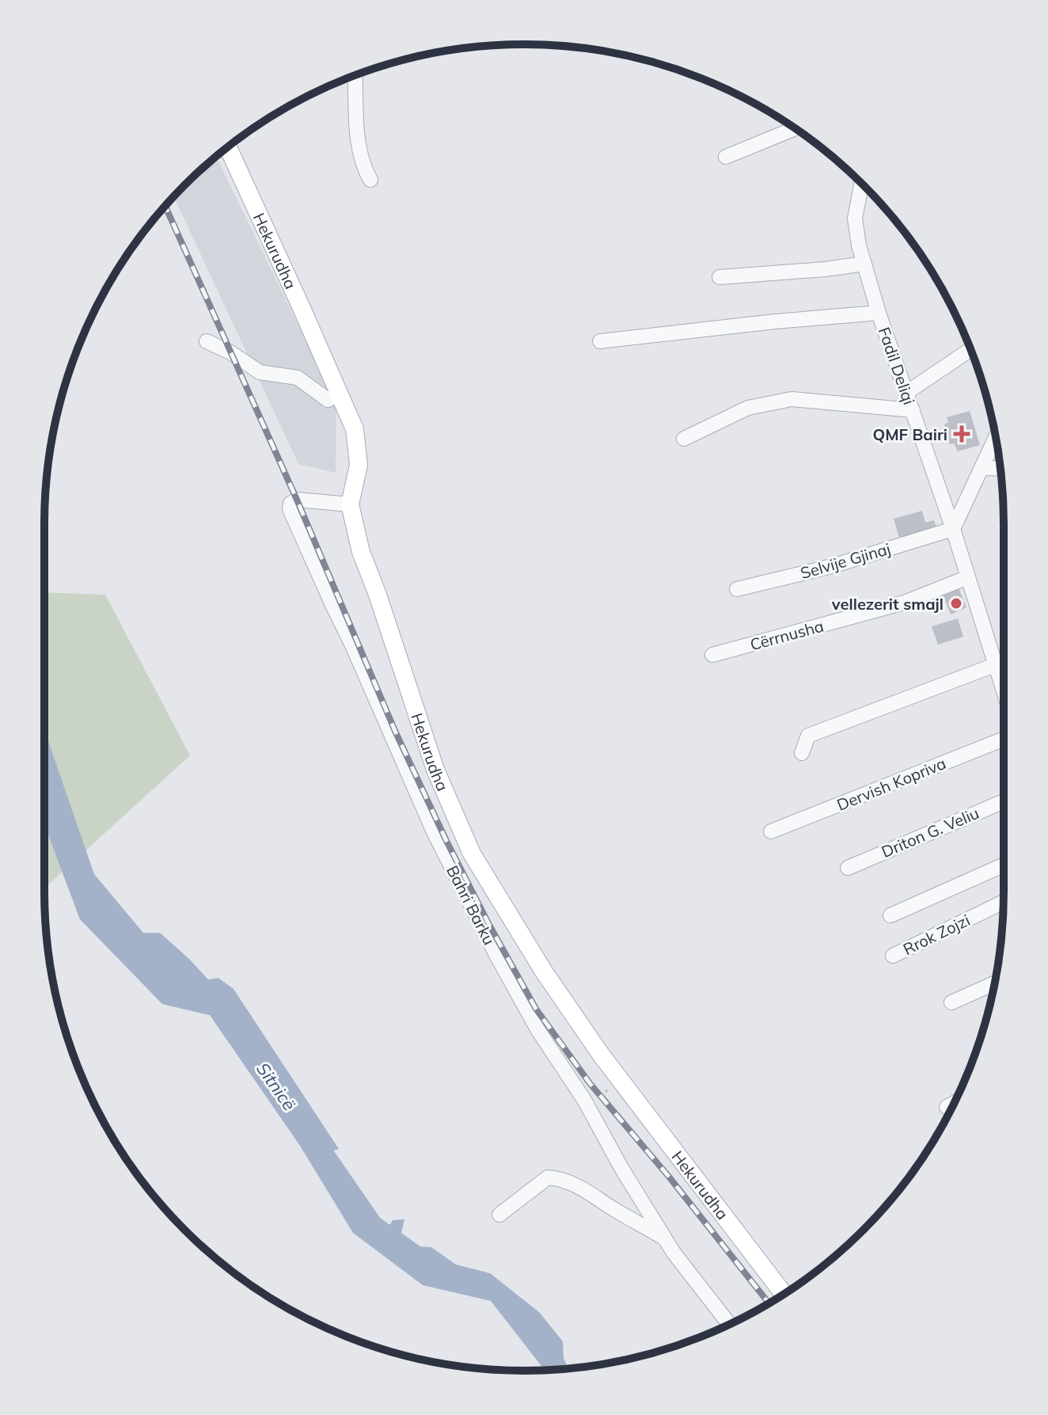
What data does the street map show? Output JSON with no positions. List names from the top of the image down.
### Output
{
  "streets": {
    "main road": ["Hekurudha"],
    "street": [
      "Fadil Deliqi",
      "Selvije Gjinaj",
      "Cërrnusha",
      "Dervish Kopriva",
      "Driton G. Veliu",
      "Bahri Barku",
      "Rrok Zojzi"
    ]
  },
  "crossings": [
    ["Hekurudha", "Bahri Barku"],
    ["Fadil Deliqi", "Selvije Gjinaj"],
    ["Fadil Deliqi", "Cërrnusha"]
  ],
  "water": ["Sitnicë"],
  "places": {
    "health": ["QMF Bairi"],
    "other": ["vellezerit smajl"]
  }
}
